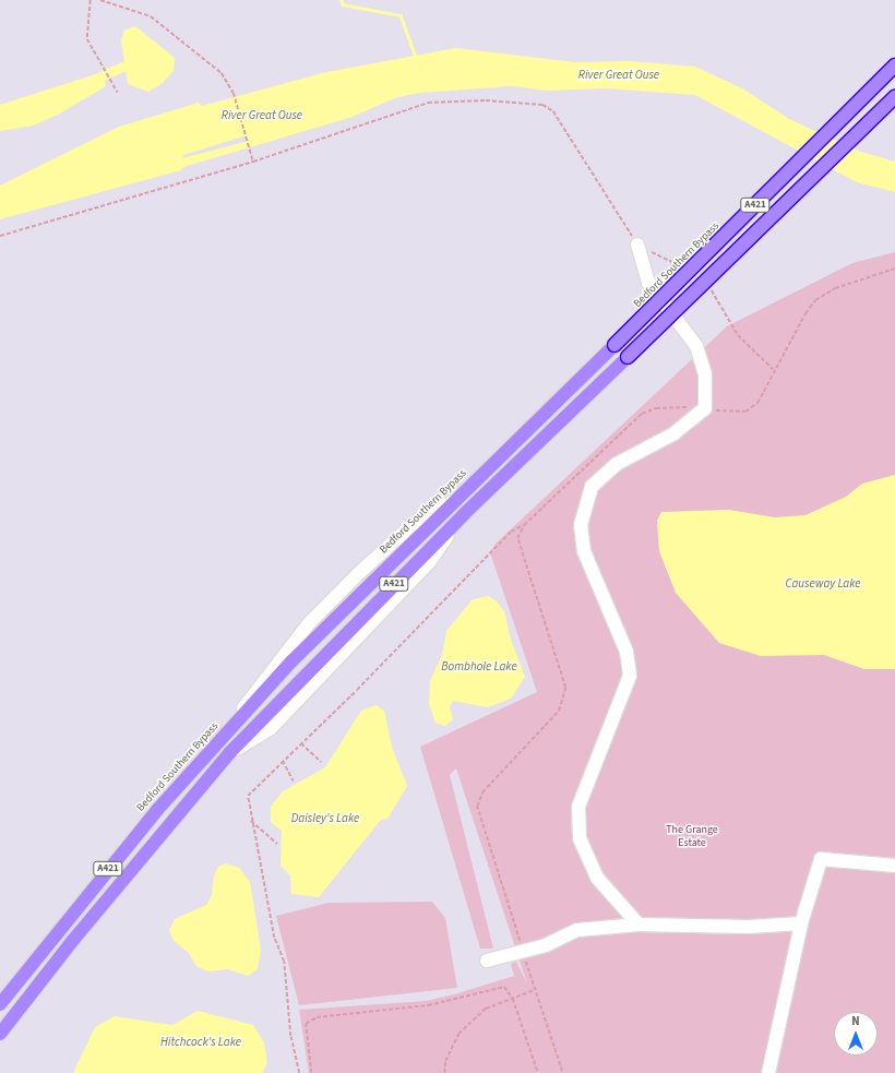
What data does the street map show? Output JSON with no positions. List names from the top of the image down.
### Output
{
  "streets": {
    "highway": ["A421", "Bedford Southern Bypass"]
  },
  "water": [
    "River Great Ouse",
    "Causeway Lake",
    "Bombhole Lake",
    "Daisley's Lake",
    "Hitchcock's Lake"
  ],
  "parks": ["The Grange Estate"],
  "north": "top"
}
